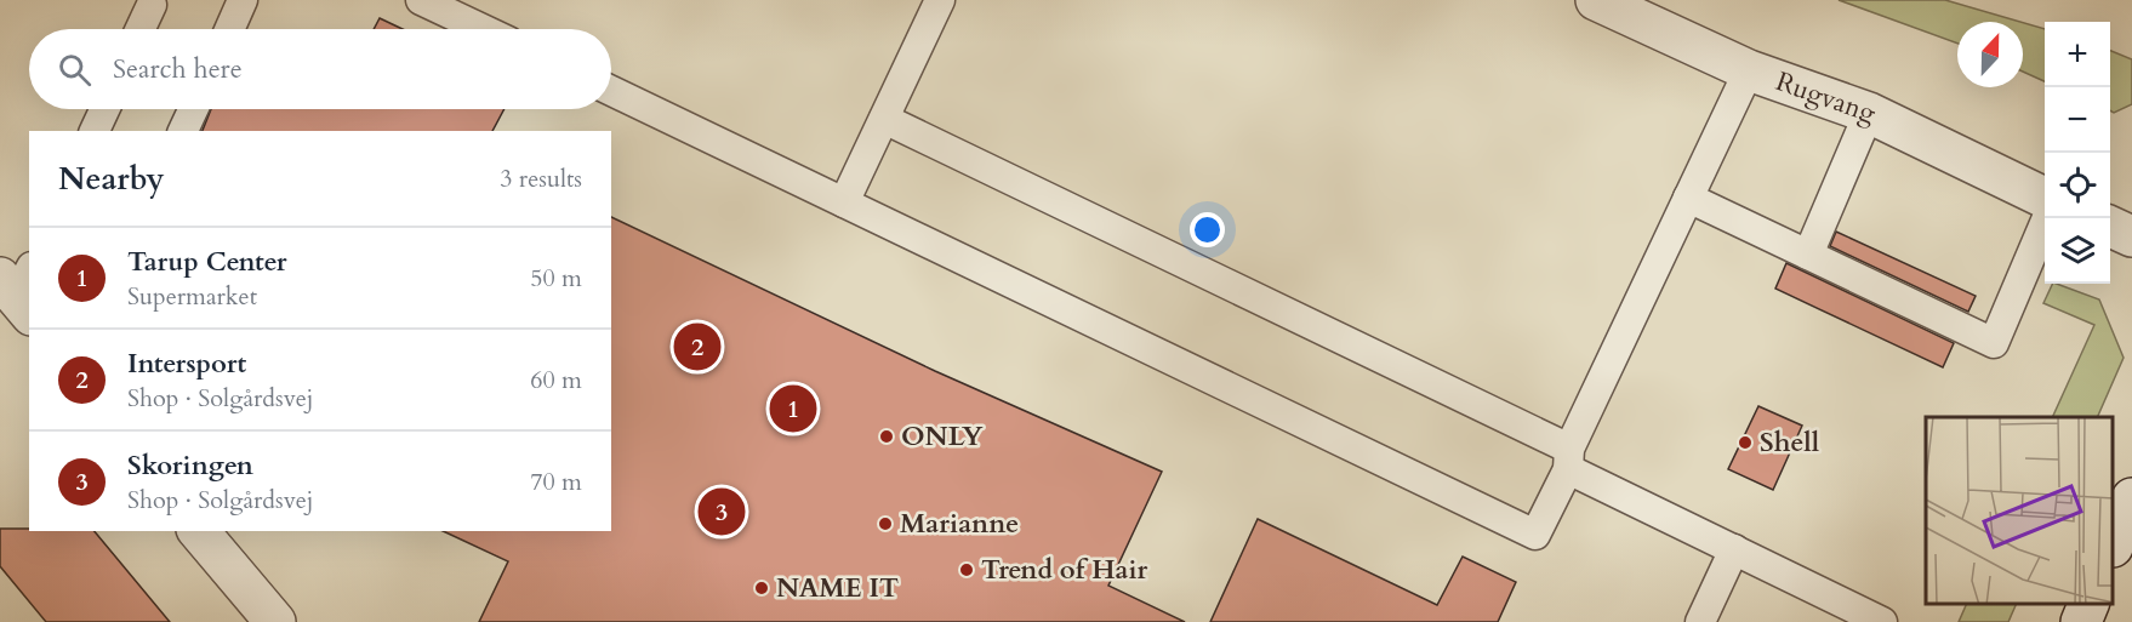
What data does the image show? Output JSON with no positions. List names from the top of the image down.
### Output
{
  "streets": {
    "street": ["Rugvang"]
  },
  "places": [
    "ONLY",
    "Shell",
    "Marianne",
    "Trend of Hair",
    "NAME IT"
  ],
  "north": "top",
  "page": {
    "map_buttons": ["+", "−"],
    "search": "Search here",
    "heading": ["Nearby", "3 results"],
    "list": [
      {
        "mark": "1",
        "name": "Tarup Center",
        "note": "Supermarket",
        "value": "50 m"
      },
      {
        "mark": "2",
        "name": "Intersport",
        "note": "Shop · Solgårdsvej",
        "value": "60 m"
      },
      {
        "mark": "3",
        "name": "Skoringen",
        "note": "Shop · Solgårdsvej",
        "value": "70 m"
      }
    ],
    "pins": ["2", "1", "3"]
  }
}
